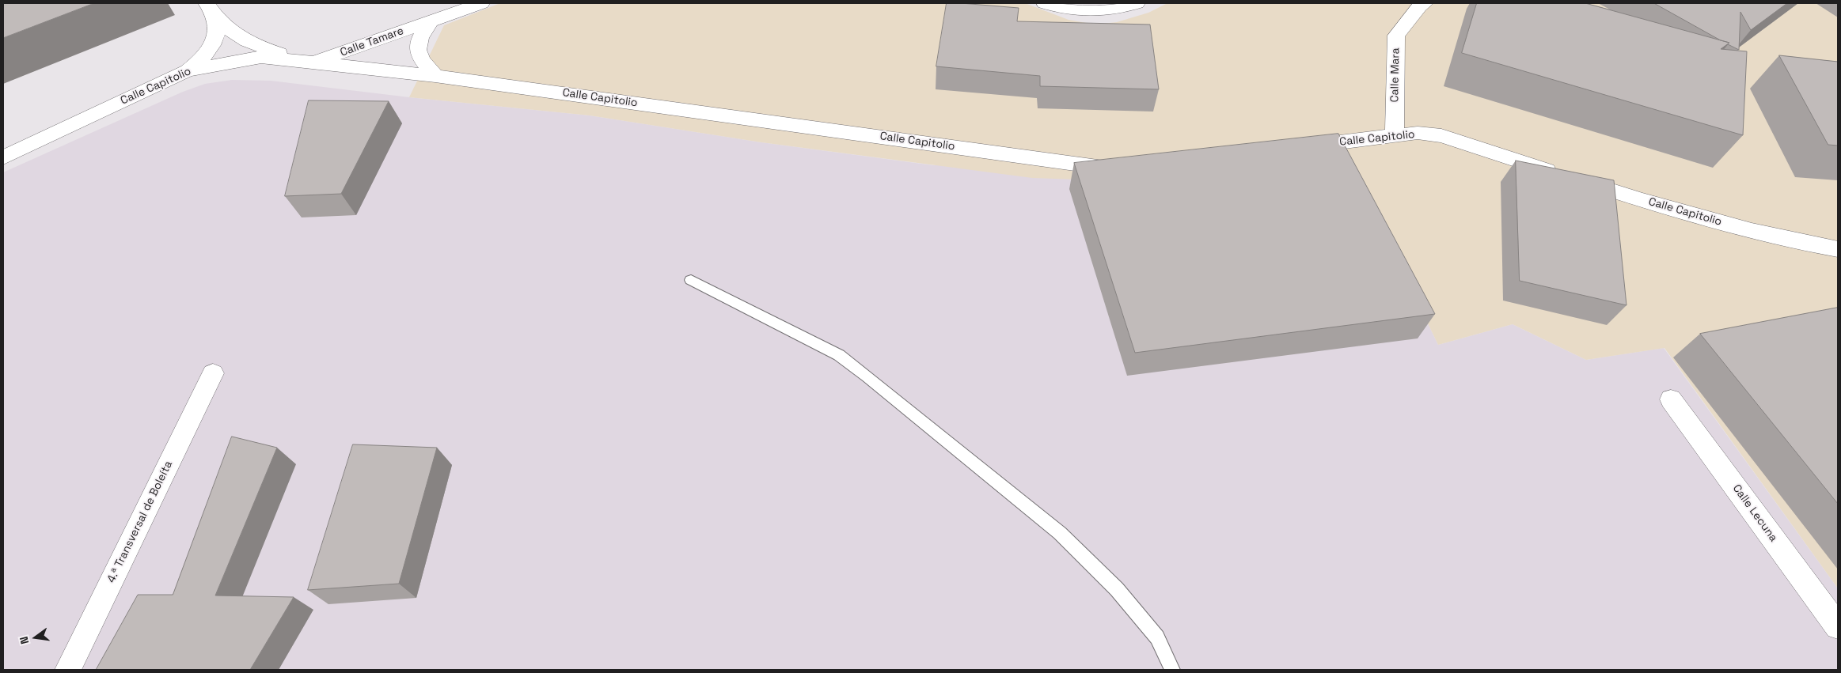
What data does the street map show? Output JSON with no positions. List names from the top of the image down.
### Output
{
  "streets": {
    "street": [
      "Calle Tamare",
      "Calle Mara",
      "Calle Capitolio",
      "Calle Lecuna",
      "4.ª Transversal de Boleíta"
    ]
  },
  "crossings": [
    ["Calle Tamare", "Calle Capitolio"],
    ["Calle Mara", "Calle Capitolio"]
  ],
  "north": "left"
}
